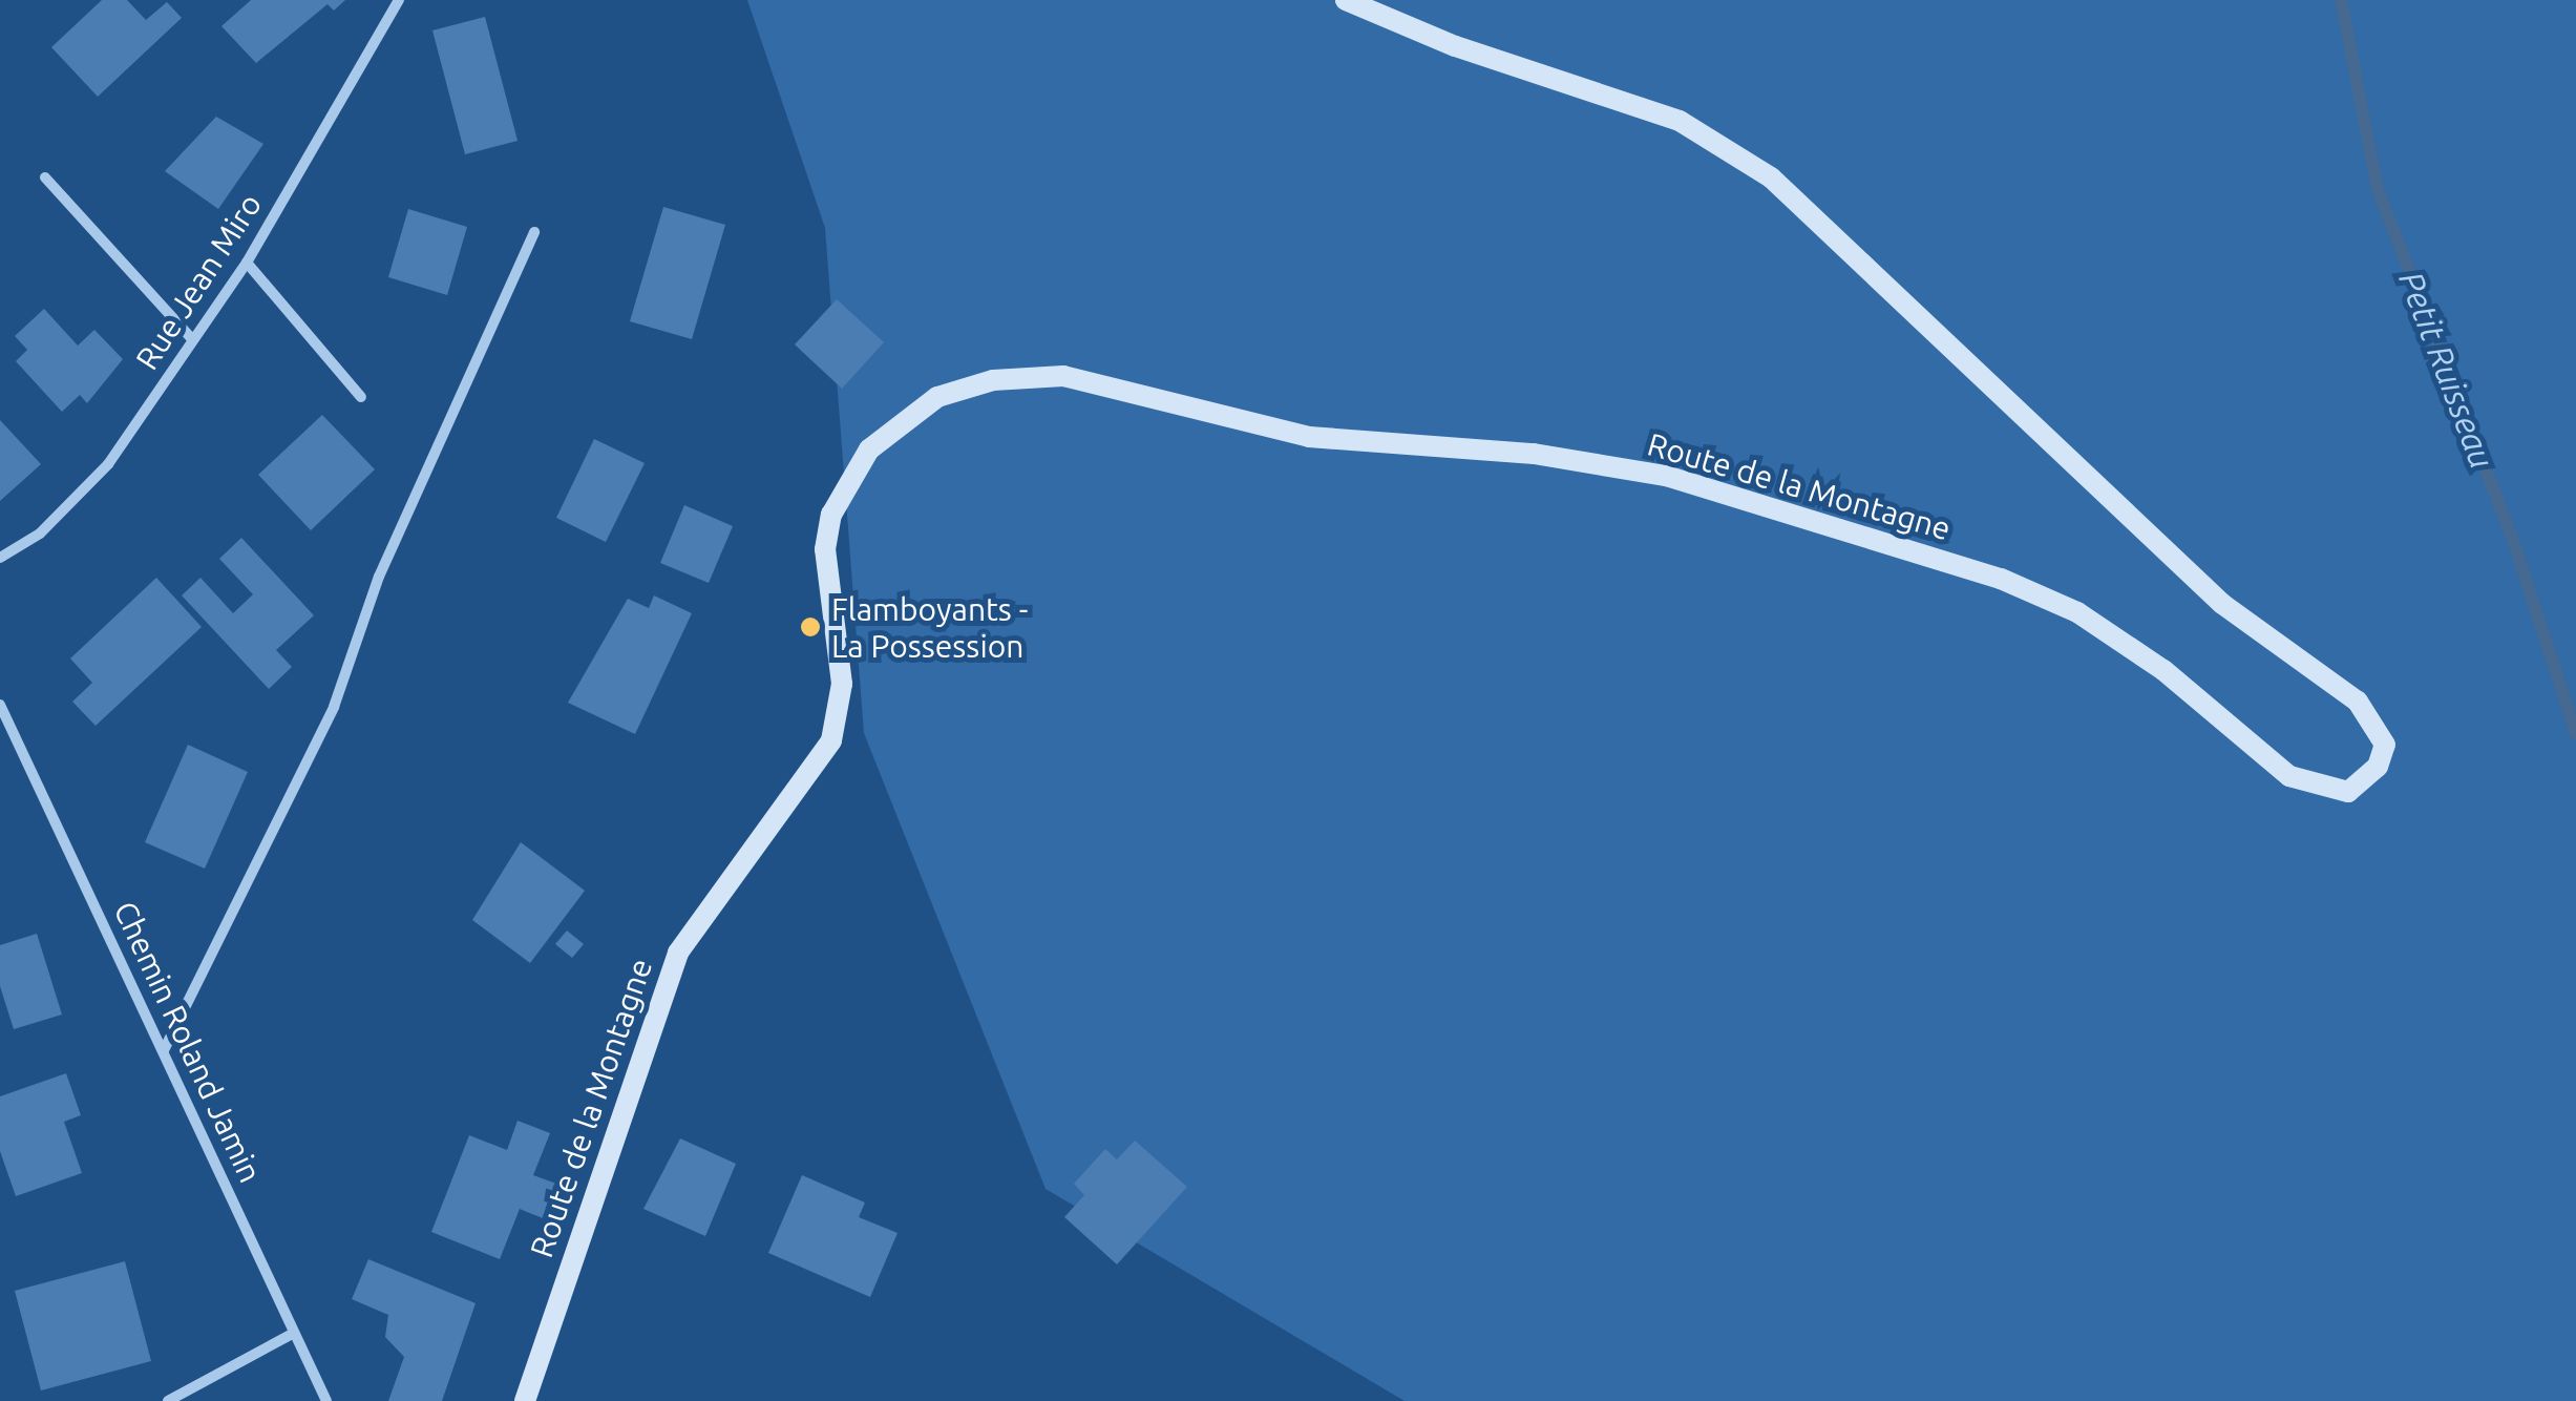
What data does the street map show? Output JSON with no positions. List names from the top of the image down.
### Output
{
  "streets": {
    "main road": ["Route de la Montagne"],
    "street": ["Rue Jean Miro", "Chemin Roland Jamin"]
  },
  "water": ["Petit Ruisseau"],
  "places": ["Flamboyants - La Possession"]
}
